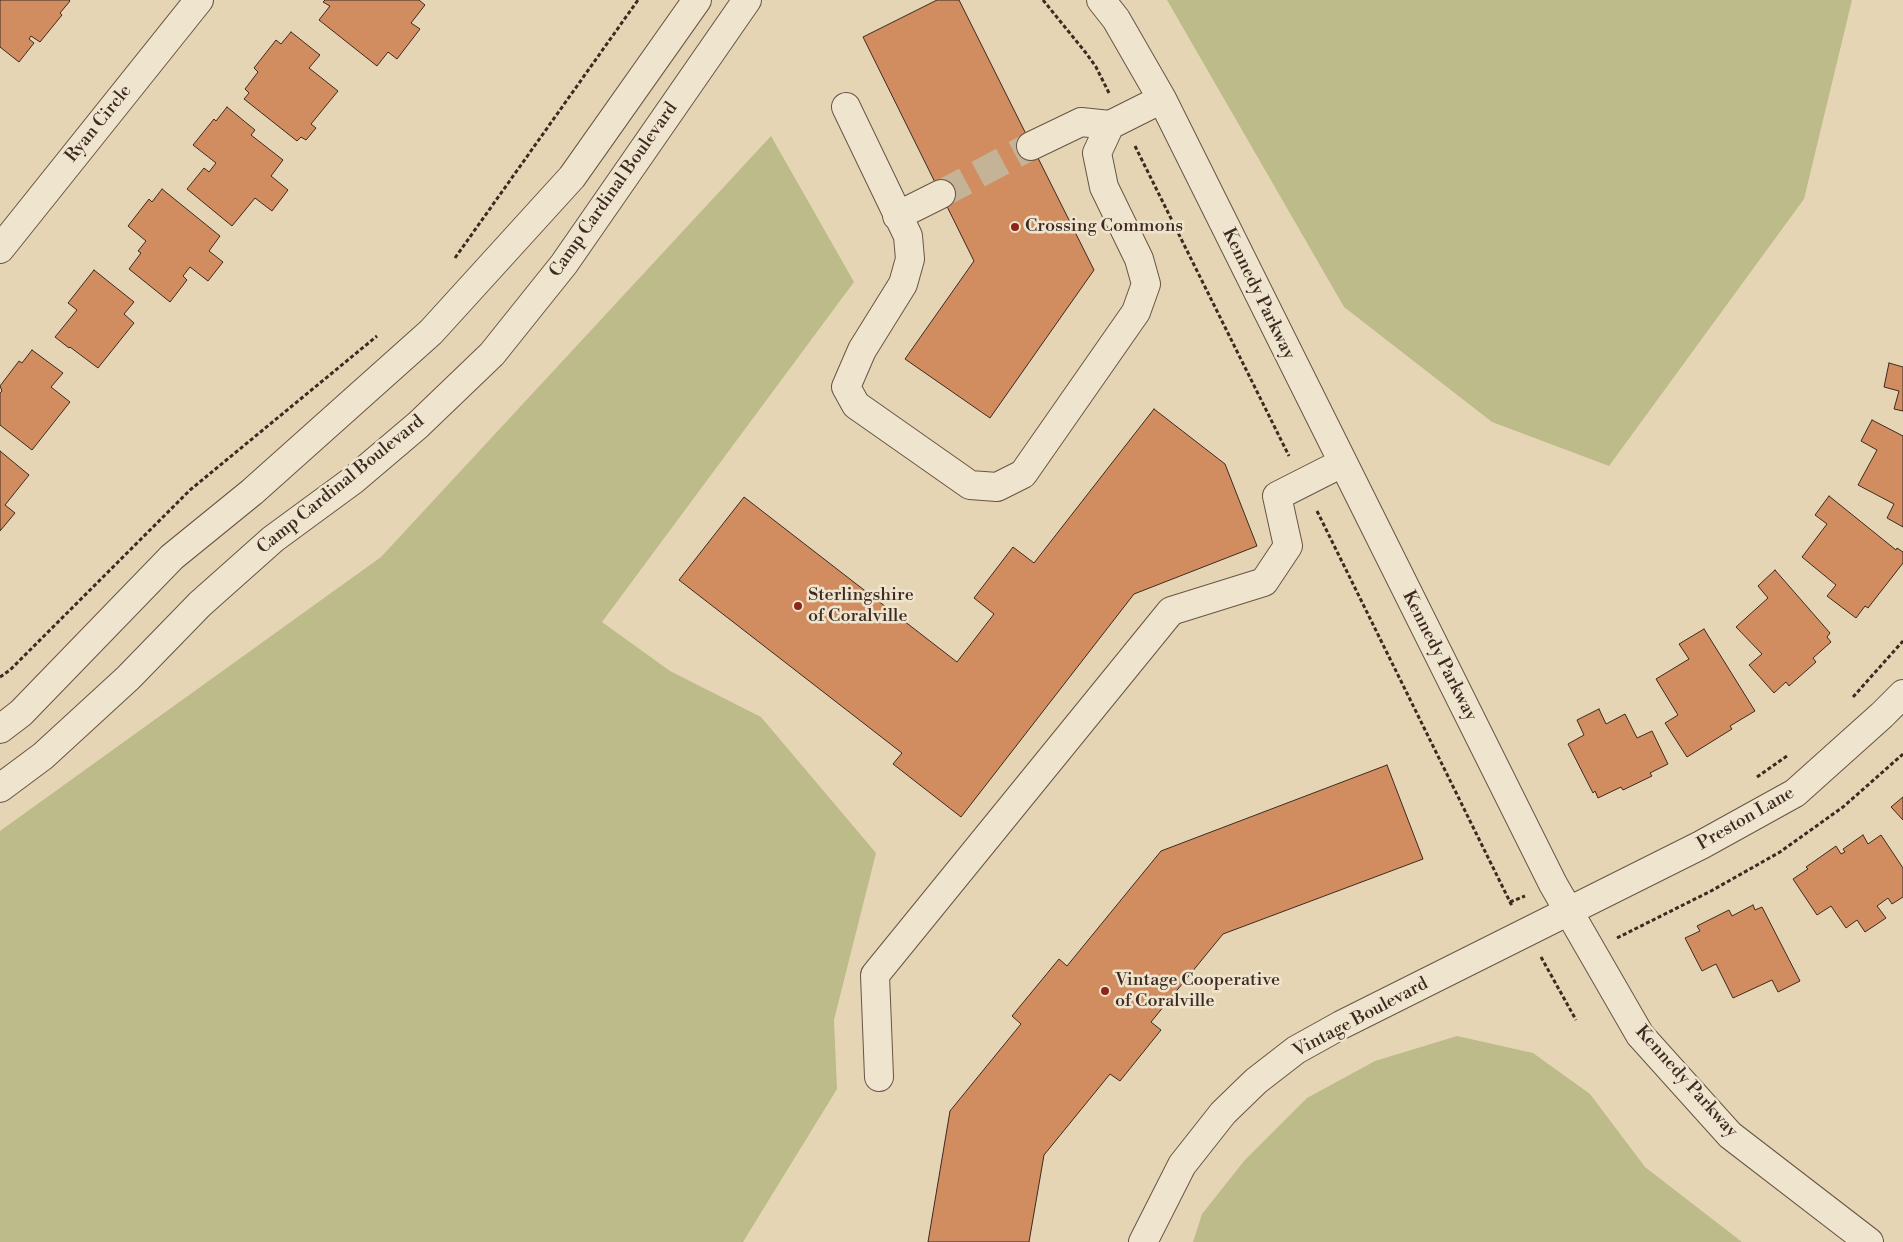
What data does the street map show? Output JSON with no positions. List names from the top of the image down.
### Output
{
  "streets": {
    "street": [
      "Ryan Circle",
      "Camp Cardinal Boulevard",
      "Kennedy Parkway",
      "Preston Lane",
      "Vintage Boulevard"
    ]
  },
  "crossings": [
    ["Kennedy Parkway", "Preston Lane"],
    ["Kennedy Parkway", "Vintage Boulevard"],
    ["Preston Lane", "Vintage Boulevard"]
  ],
  "places": ["Crossing Commons", "Sterlingshire of Coralville", "Vintage Cooperative of Coralville"]
}
